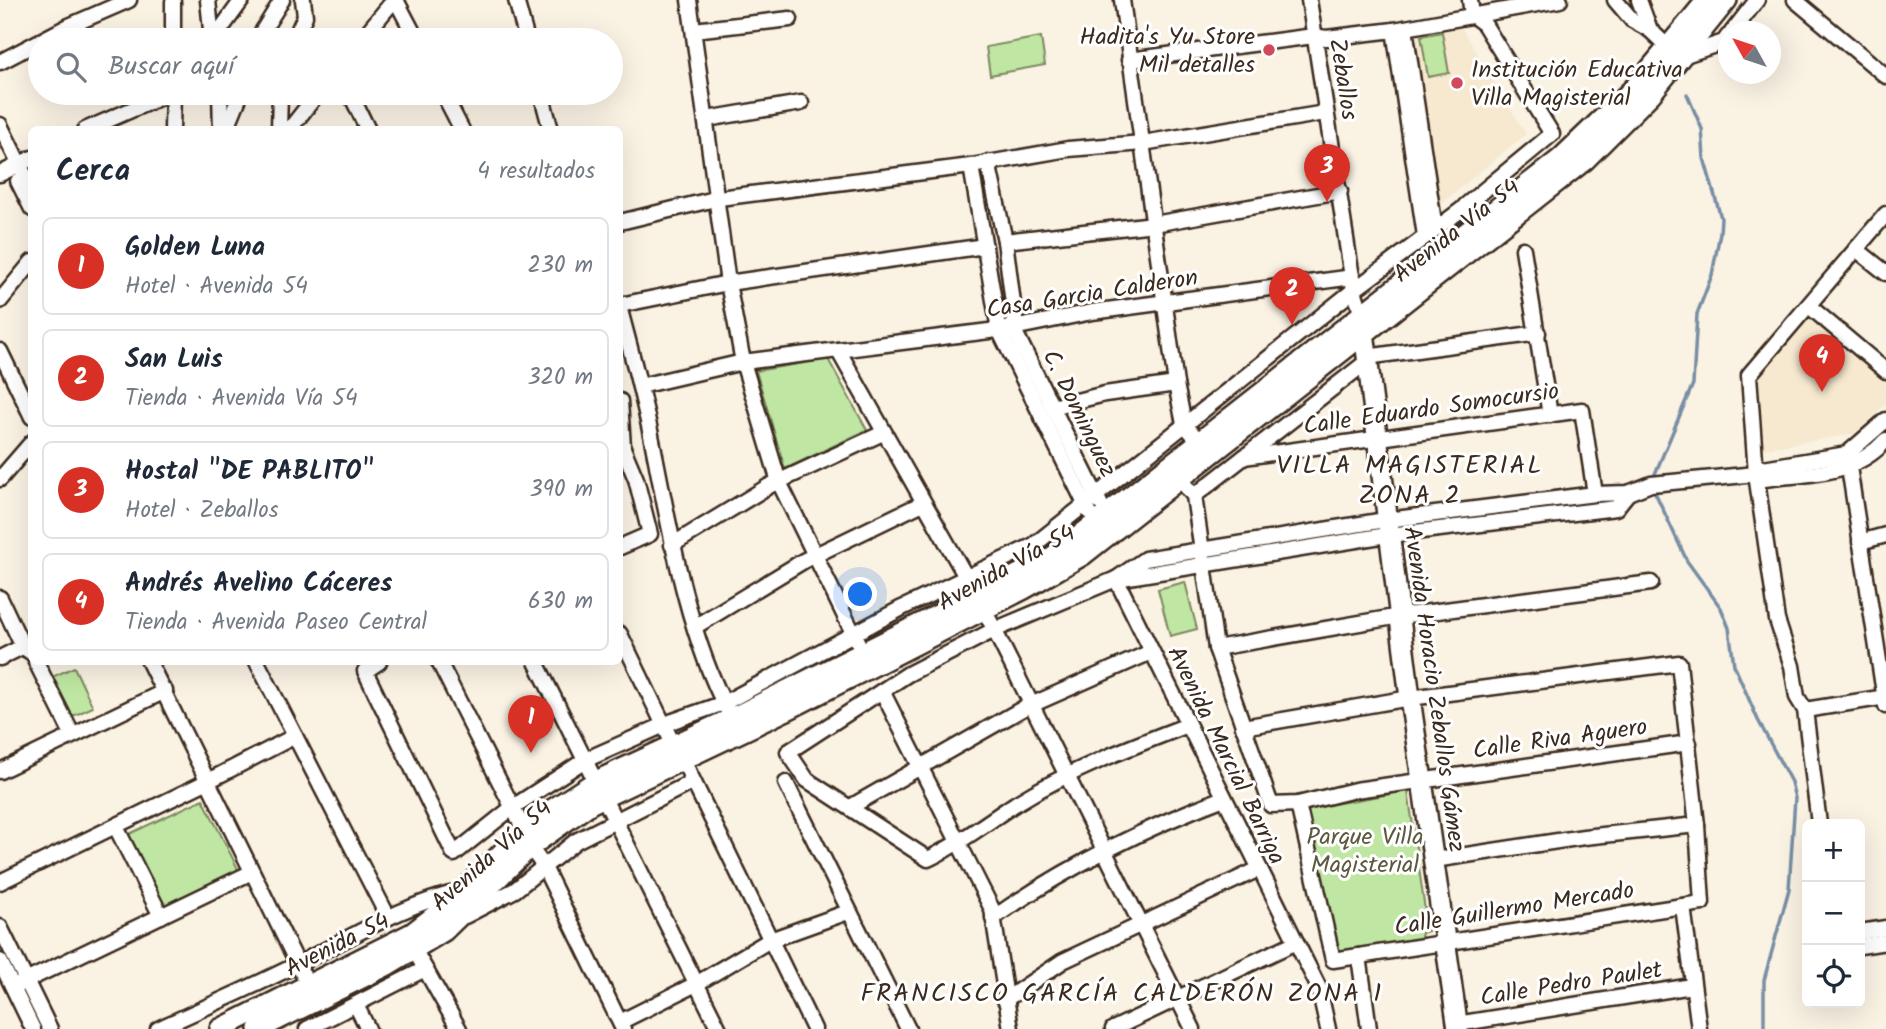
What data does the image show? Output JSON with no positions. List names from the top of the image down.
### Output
{
  "streets": {
    "main road": ["Avenida Vía 54", "Avenida Horacio Zeballos Gámez", "Avenida 54"],
    "street": [
      "Zeballos",
      "Casa Garcia Calderon",
      "Calle Eduardo Somocursio",
      "C. Dominguez",
      "Calle Riva Aguero",
      "Avenida Marcial Barriga",
      "Calle Guillermo Mercado",
      "Calle Pedro Paulet"
    ]
  },
  "crossings": [
    ["Zeballos", "Avenida Vía 54"],
    ["Zeballos", "Casa Garcia Calderon"],
    ["Zeballos", "Avenida Horacio Zeballos Gámez"],
    ["Avenida Vía 54", "Casa Garcia Calderon"],
    ["Avenida Vía 54", "C. Dominguez"],
    ["Avenida Vía 54", "Avenida Horacio Zeballos Gámez"],
    ["Avenida Vía 54", "Avenida 54"],
    ["Casa Garcia Calderon", "C. Dominguez"],
    ["Calle Eduardo Somocursio", "Avenida Horacio Zeballos Gámez"],
    ["Avenida Horacio Zeballos Gámez", "Calle Riva Aguero"],
    ["Avenida Horacio Zeballos Gámez", "Calle Guillermo Mercado"],
    ["Avenida Horacio Zeballos Gámez", "Calle Pedro Paulet"],
    ["Calle Riva Aguero", "Calle Guillermo Mercado"]
  ],
  "districts": ["VILLA MAGISTERIAL ZONA 2", "FRANCISCO GARCÍA CALDERÓN ZONA 1"],
  "parks": ["Parque Villa Magisterial"],
  "places": ["Hadita's Yu Store Mil detalles", "Institución Educativa Villa Magisterial"],
  "north": "top left",
  "page": {
    "search": "Buscar aquí",
    "heading": ["Cerca", "4 resultados"],
    "pins": [
      "3",
      "2",
      "4",
      "1"
    ],
    "list": [
      {
        "mark": "1",
        "name": "Golden Luna",
        "note": "Hotel · Avenida 54",
        "value": "230 m"
      },
      {
        "mark": "2",
        "name": "San Luis",
        "note": "Tienda · Avenida Vía 54",
        "value": "320 m"
      },
      {
        "mark": "3",
        "name": "Hostal \"DE PABLITO\"",
        "note": "Hotel · Zeballos",
        "value": "390 m"
      },
      {
        "mark": "4",
        "name": "Andrés Avelino Cáceres",
        "note": "Tienda · Avenida Paseo Central",
        "value": "630 m"
      }
    ],
    "map_buttons": ["+", "−"]
  }
}
